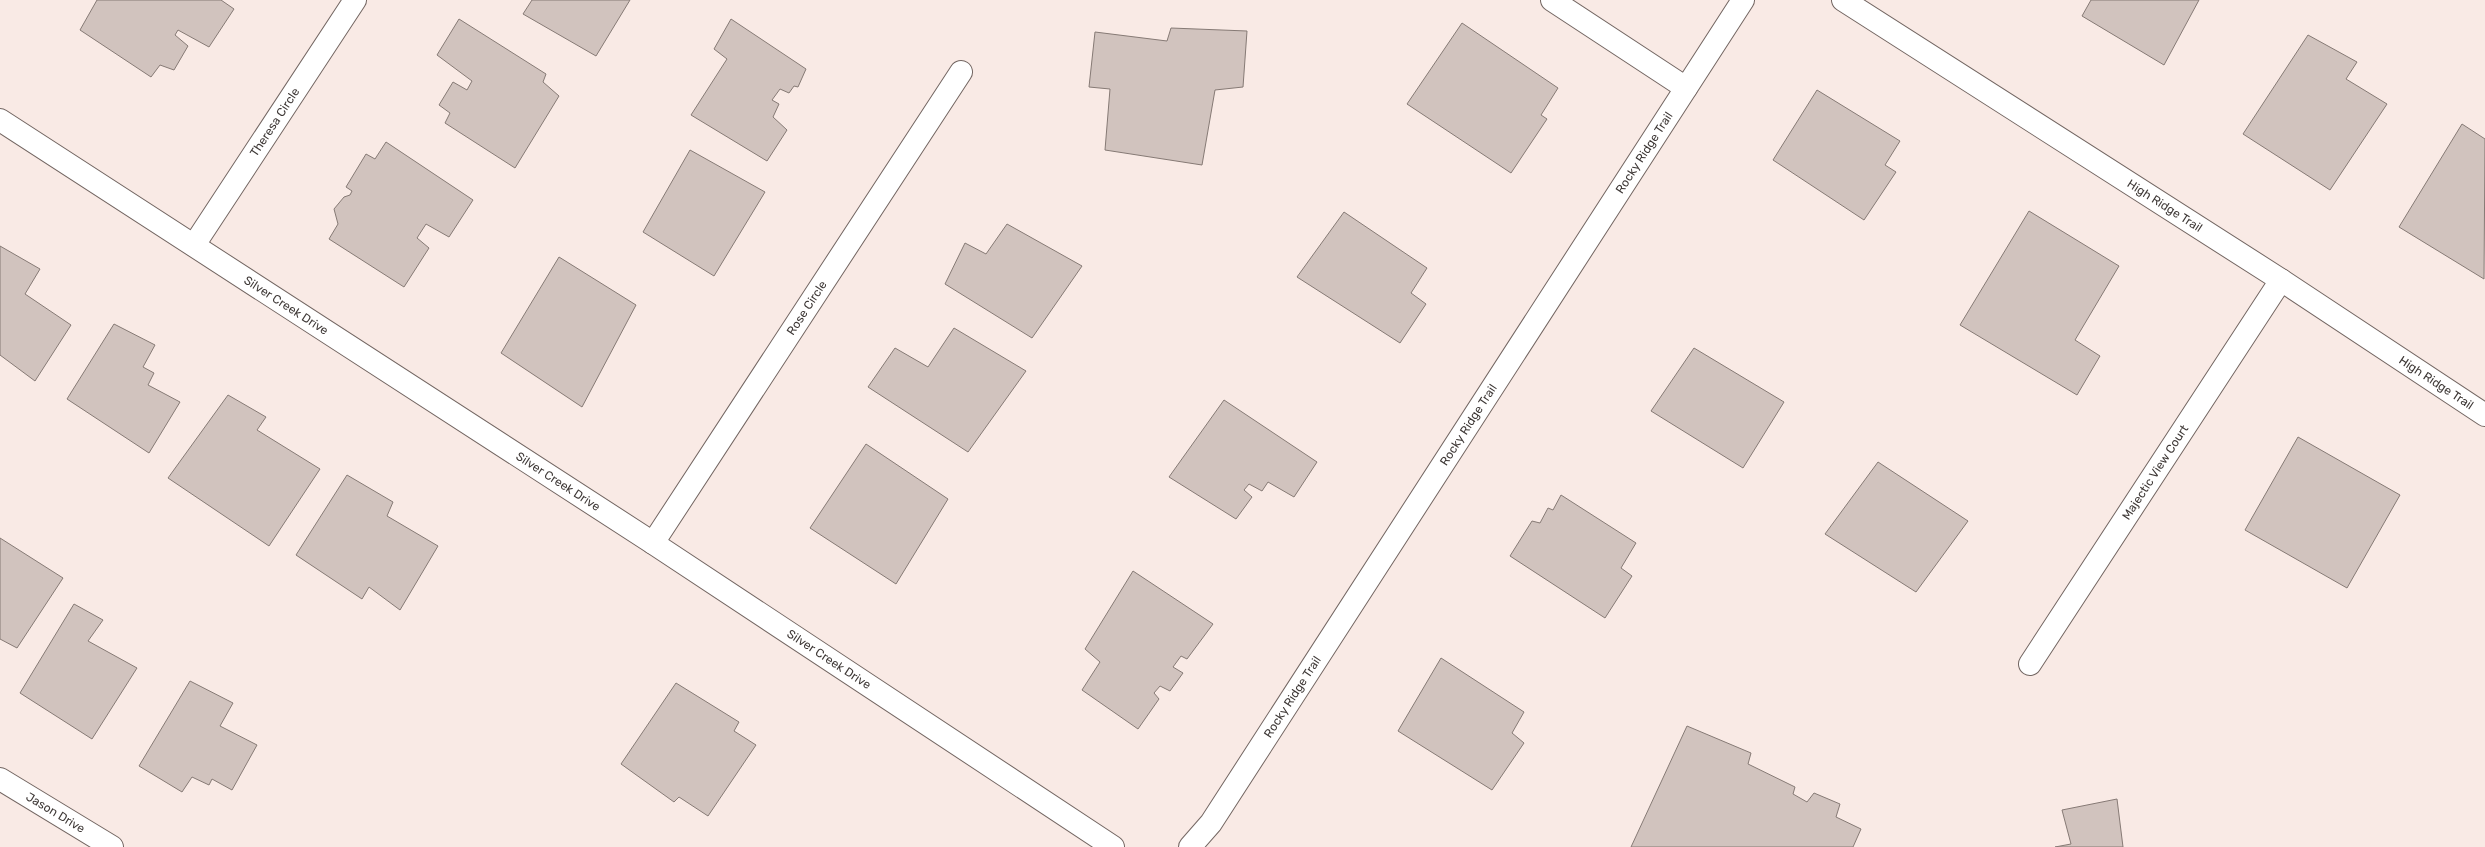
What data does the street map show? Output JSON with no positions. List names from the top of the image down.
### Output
{
  "streets": {
    "street": [
      "Theresa Circle",
      "Rocky Ridge Trail",
      "High Ridge Trail",
      "Silver Creek Drive",
      "Rose Circle",
      "Majectic View Court",
      "Jason Drive"
    ]
  },
  "crossings": [
    ["Theresa Circle", "Silver Creek Drive"],
    ["High Ridge Trail", "Majectic View Court"],
    ["Silver Creek Drive", "Rose Circle"]
  ]
}
